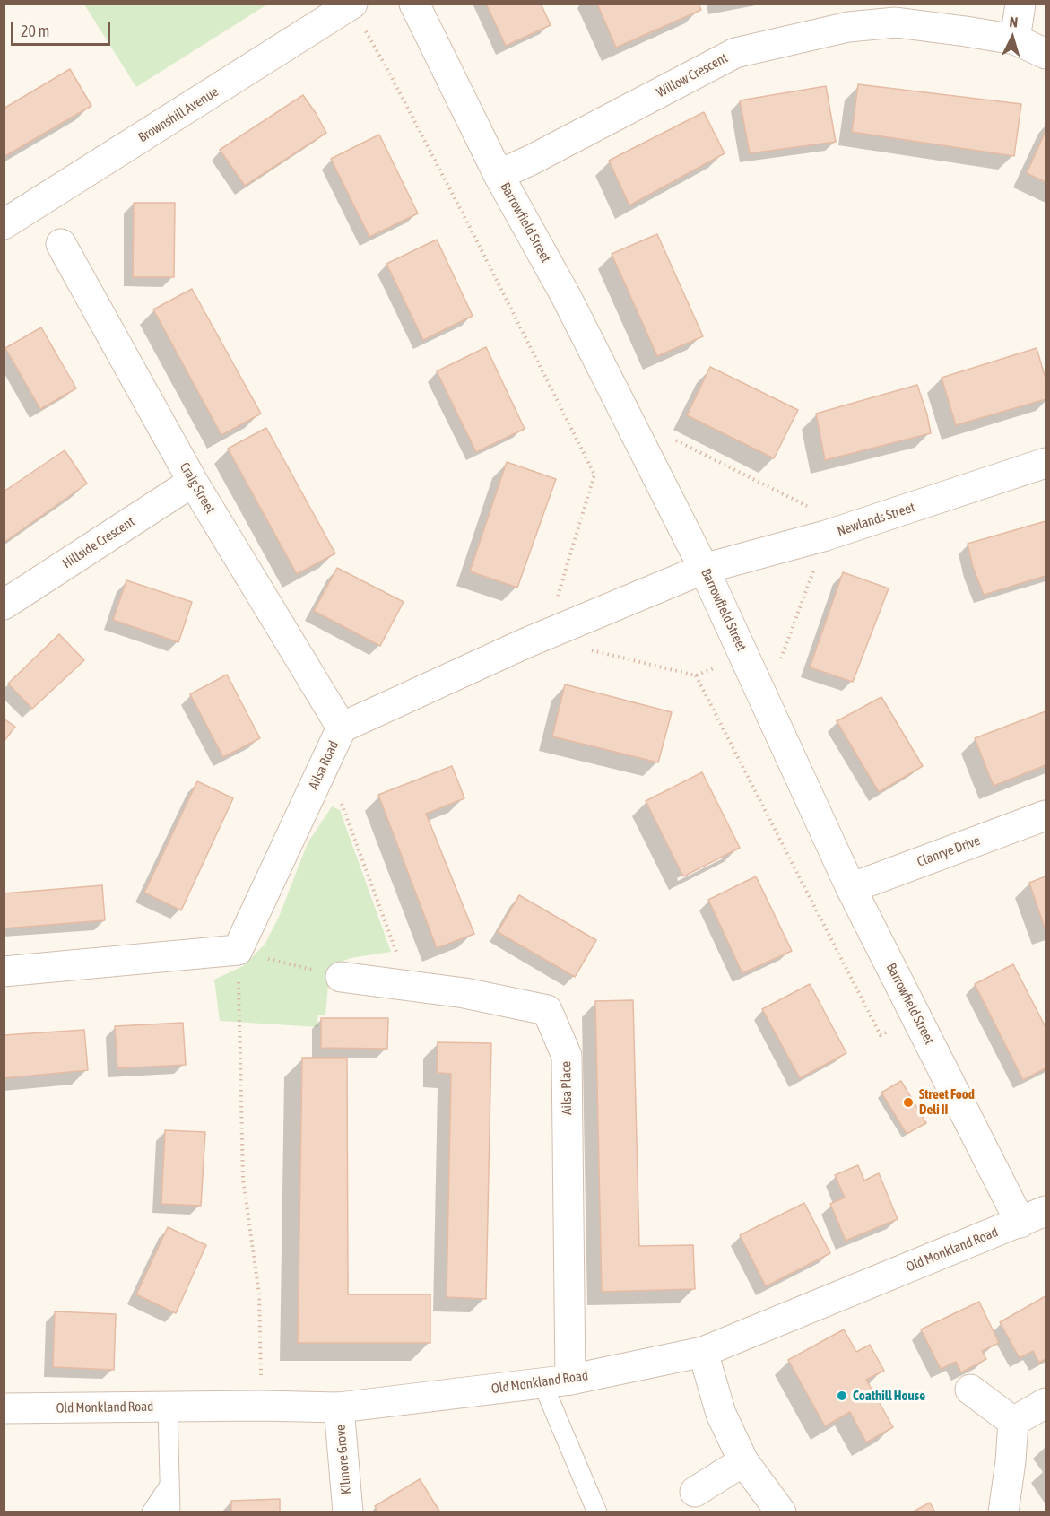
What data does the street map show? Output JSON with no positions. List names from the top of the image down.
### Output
{
  "streets": {
    "street": [
      "Willow Crescent",
      "Brownshill Avenue",
      "Barrowfield Street",
      "Craig Street",
      "Newlands Street",
      "Hillside Crescent",
      "Ailsa Road",
      "Clanrye Drive",
      "Ailsa Place",
      "Old Monkland Road",
      "Kilmore Grove"
    ]
  },
  "crossings": [
    ["Willow Crescent", "Barrowfield Street"],
    ["Barrowfield Street", "Newlands Street"],
    ["Barrowfield Street", "Ailsa Road"],
    ["Barrowfield Street", "Clanrye Drive"],
    ["Barrowfield Street", "Old Monkland Road"],
    ["Craig Street", "Hillside Crescent"],
    ["Craig Street", "Ailsa Road"],
    ["Newlands Street", "Ailsa Road"],
    ["Ailsa Place", "Old Monkland Road"],
    ["Old Monkland Road", "Kilmore Grove"]
  ],
  "places": ["Street Food Deli II", "Coathill House"],
  "scale_bar": "20 m",
  "north": "top"
}
